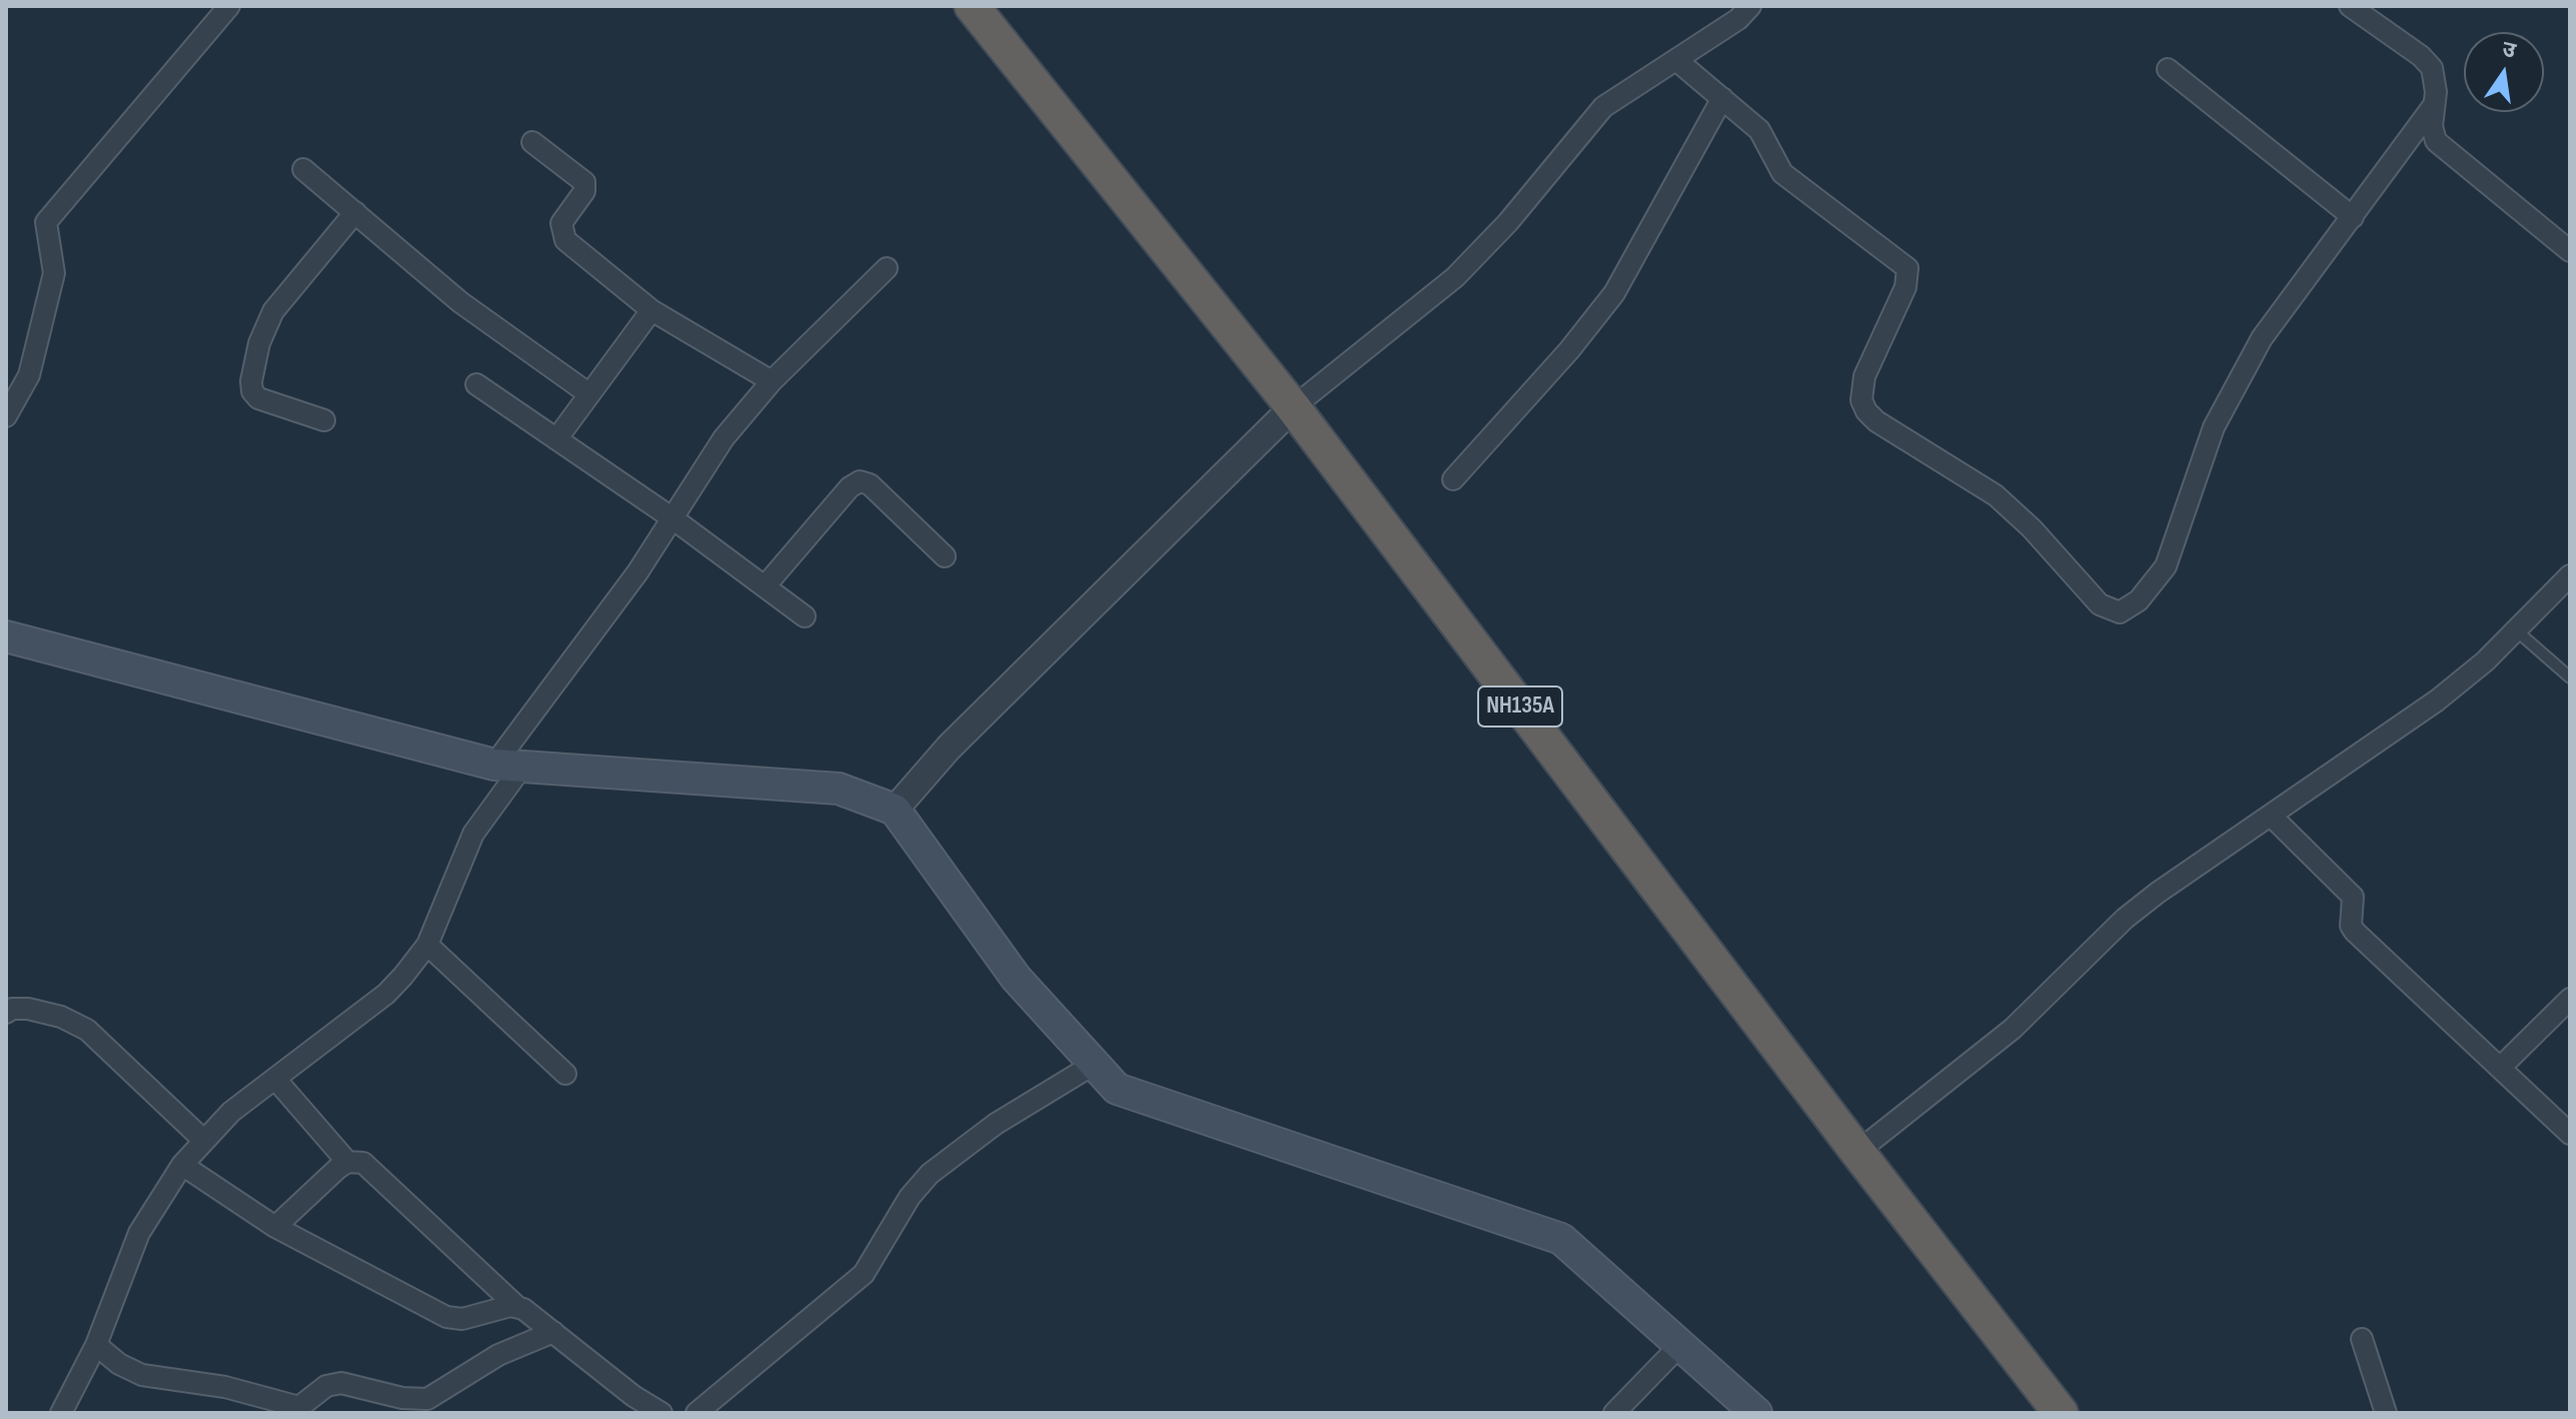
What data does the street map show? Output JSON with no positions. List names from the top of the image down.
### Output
{
  "streets": {
    "highway": ["NH135A"]
  },
  "north": "top"
}
